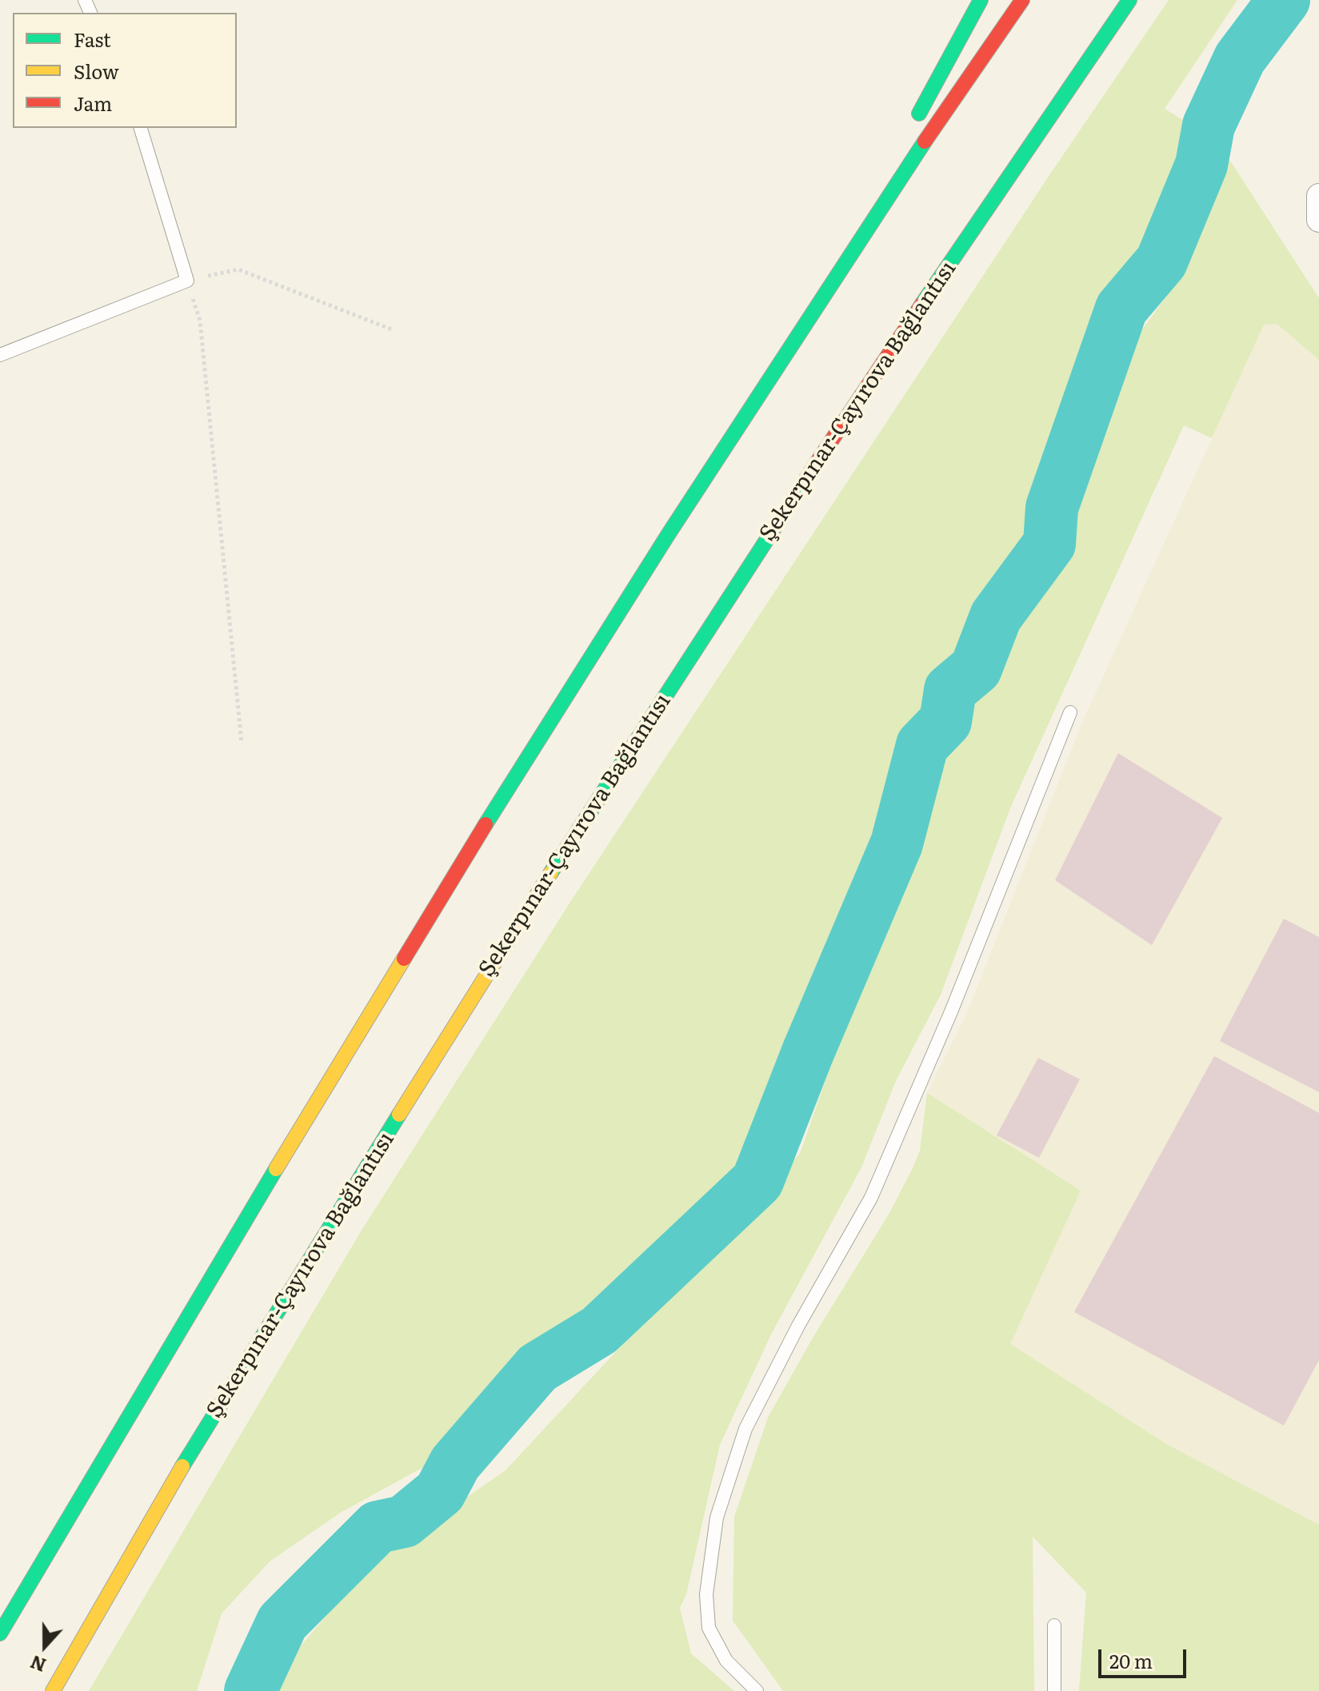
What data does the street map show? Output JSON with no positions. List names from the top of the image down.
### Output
{
  "streets": {
    "highway": ["Şekerpınar-Çayırova Bağlantısı"]
  },
  "legend": ["Fast", "Slow", "Jam"],
  "scale_bar": "20 m",
  "north": "bottom"
}
